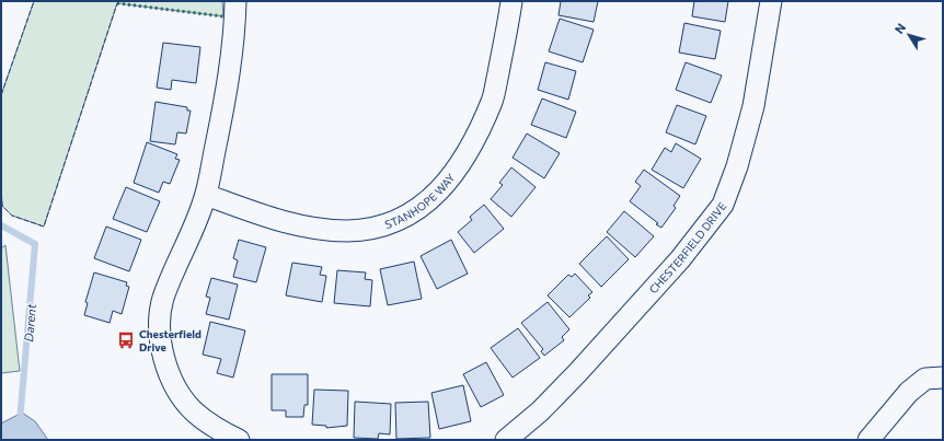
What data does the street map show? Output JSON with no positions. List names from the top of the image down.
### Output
{
  "streets": {
    "street": ["STANHOPE WAY", "CHESTERFIELD DRIVE"]
  },
  "water": ["Darent"],
  "places": {
    "bus stop": ["Chesterfield Drive"]
  },
  "north": "top left"
}
